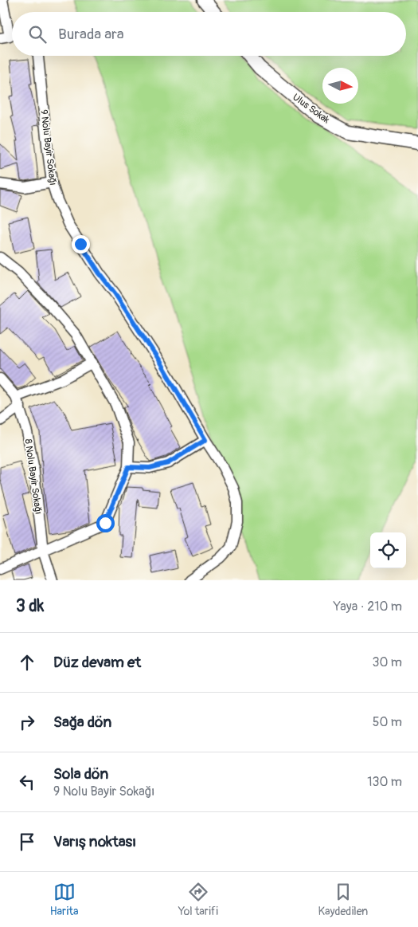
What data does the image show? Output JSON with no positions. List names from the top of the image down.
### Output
{
  "streets": {
    "street": ["Ulus Sokak", "9 Nolu Bayir Sokağı", "8 Nolu Bayir Sokağı"]
  },
  "north": "right",
  "page": {
    "search": "Burada ara",
    "heading": ["3 dk", "Yaya · 210 m"],
    "list": [
      ["Düz devam et", "30 m"],
      ["Sağa dön", "50 m"],
      ["Sola dön", "9 Nolu Bayir Sokağı", "130 m"],
      "Varış noktası"
    ],
    "nav": ["Harita", "Yol tarifi", "Kaydedilen"]
  }
}
